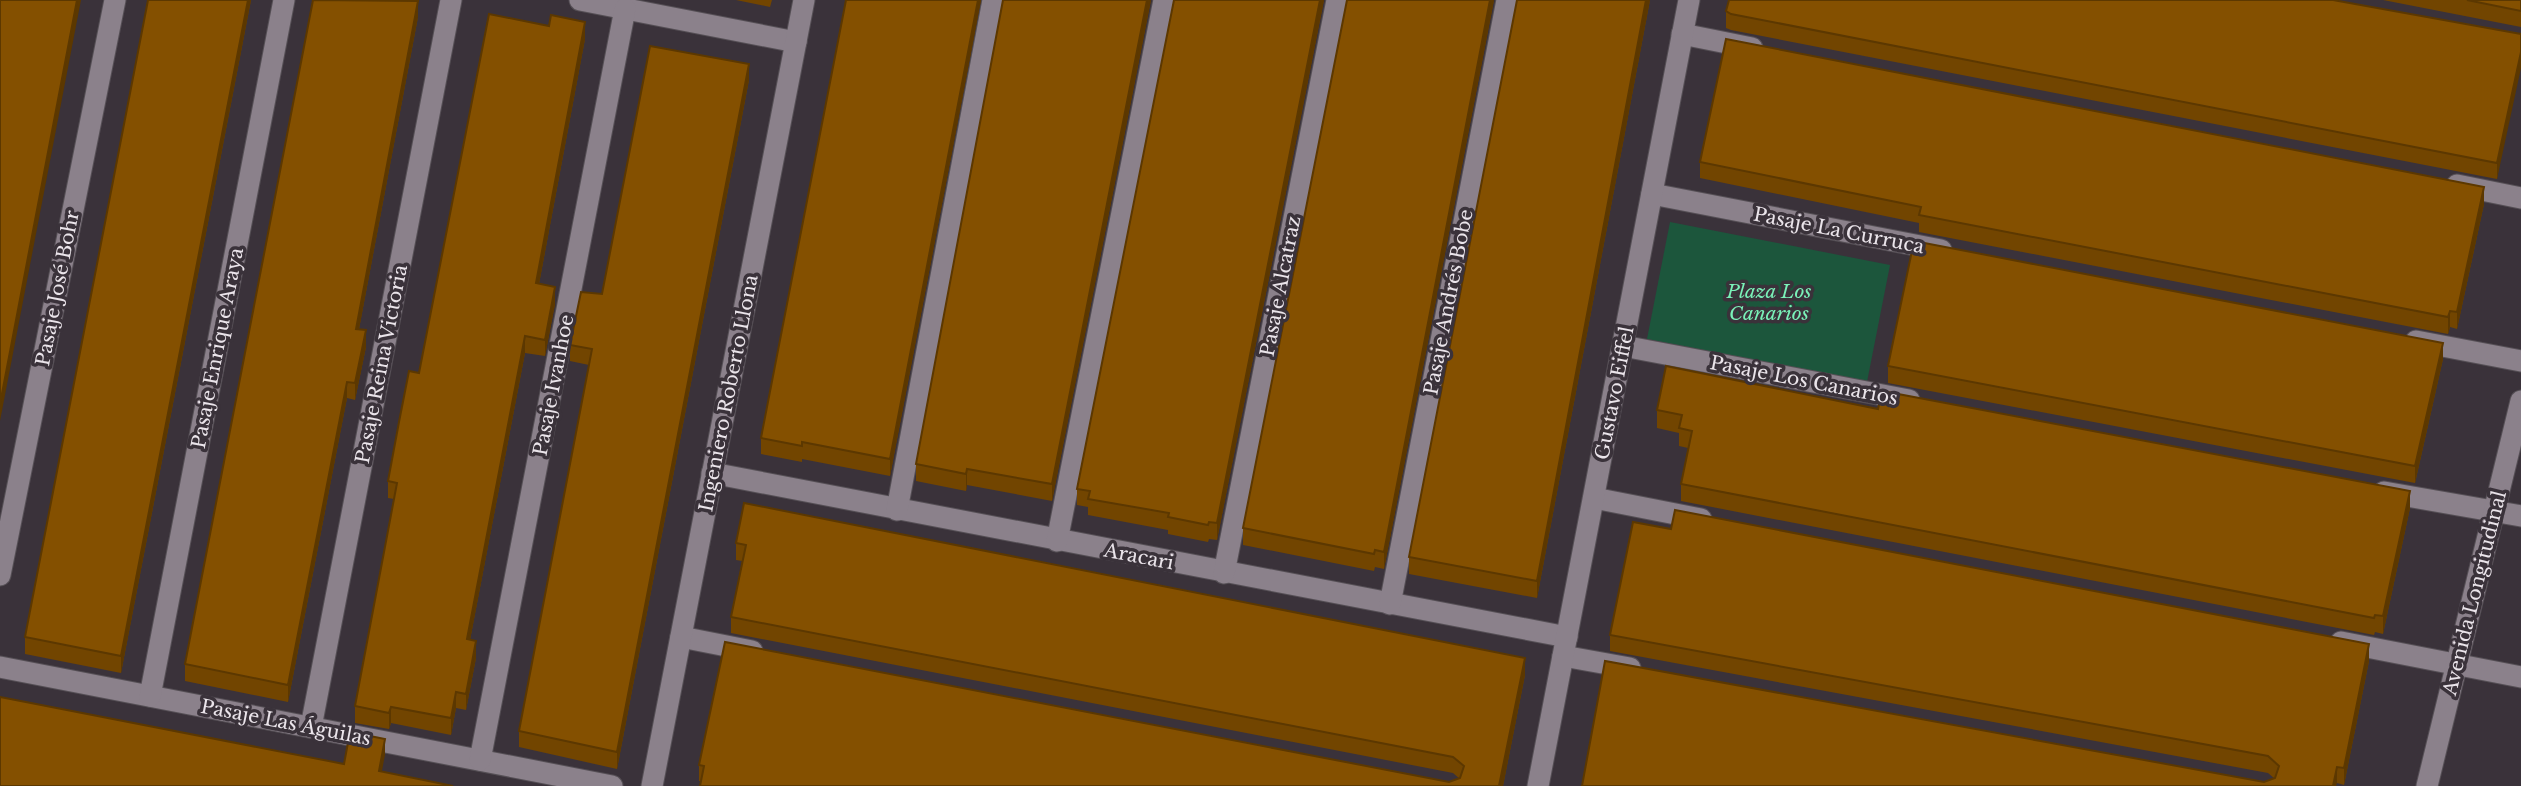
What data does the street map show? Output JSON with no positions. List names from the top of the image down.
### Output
{
  "streets": {
    "street": [
      "Pasaje La Curruca",
      "Pasaje Alcatraz",
      "Pasaje José Bohr",
      "Pasaje Andrés Bobe",
      "Pasaje Enrique Araya",
      "Pasaje Reina Victoria",
      "Pasaje Los Canarios",
      "Pasaje Ivanhoe",
      "Ingeniero Roberto Llona",
      "Gustavo Eiffel",
      "Aracari",
      "Avenida Longitudinal",
      "Pasaje Las Águilas"
    ]
  },
  "crossings": [
    ["Pasaje La Curruca", "Gustavo Eiffel"],
    ["Pasaje Alcatraz", "Aracari"],
    ["Pasaje Andrés Bobe", "Aracari"],
    ["Pasaje Enrique Araya", "Pasaje Las Águilas"],
    ["Pasaje Reina Victoria", "Pasaje Las Águilas"],
    ["Pasaje Los Canarios", "Gustavo Eiffel"],
    ["Pasaje Ivanhoe", "Pasaje Las Águilas"],
    ["Ingeniero Roberto Llona", "Aracari"],
    ["Gustavo Eiffel", "Aracari"]
  ],
  "parks": ["Plaza Los Canarios"]
}
